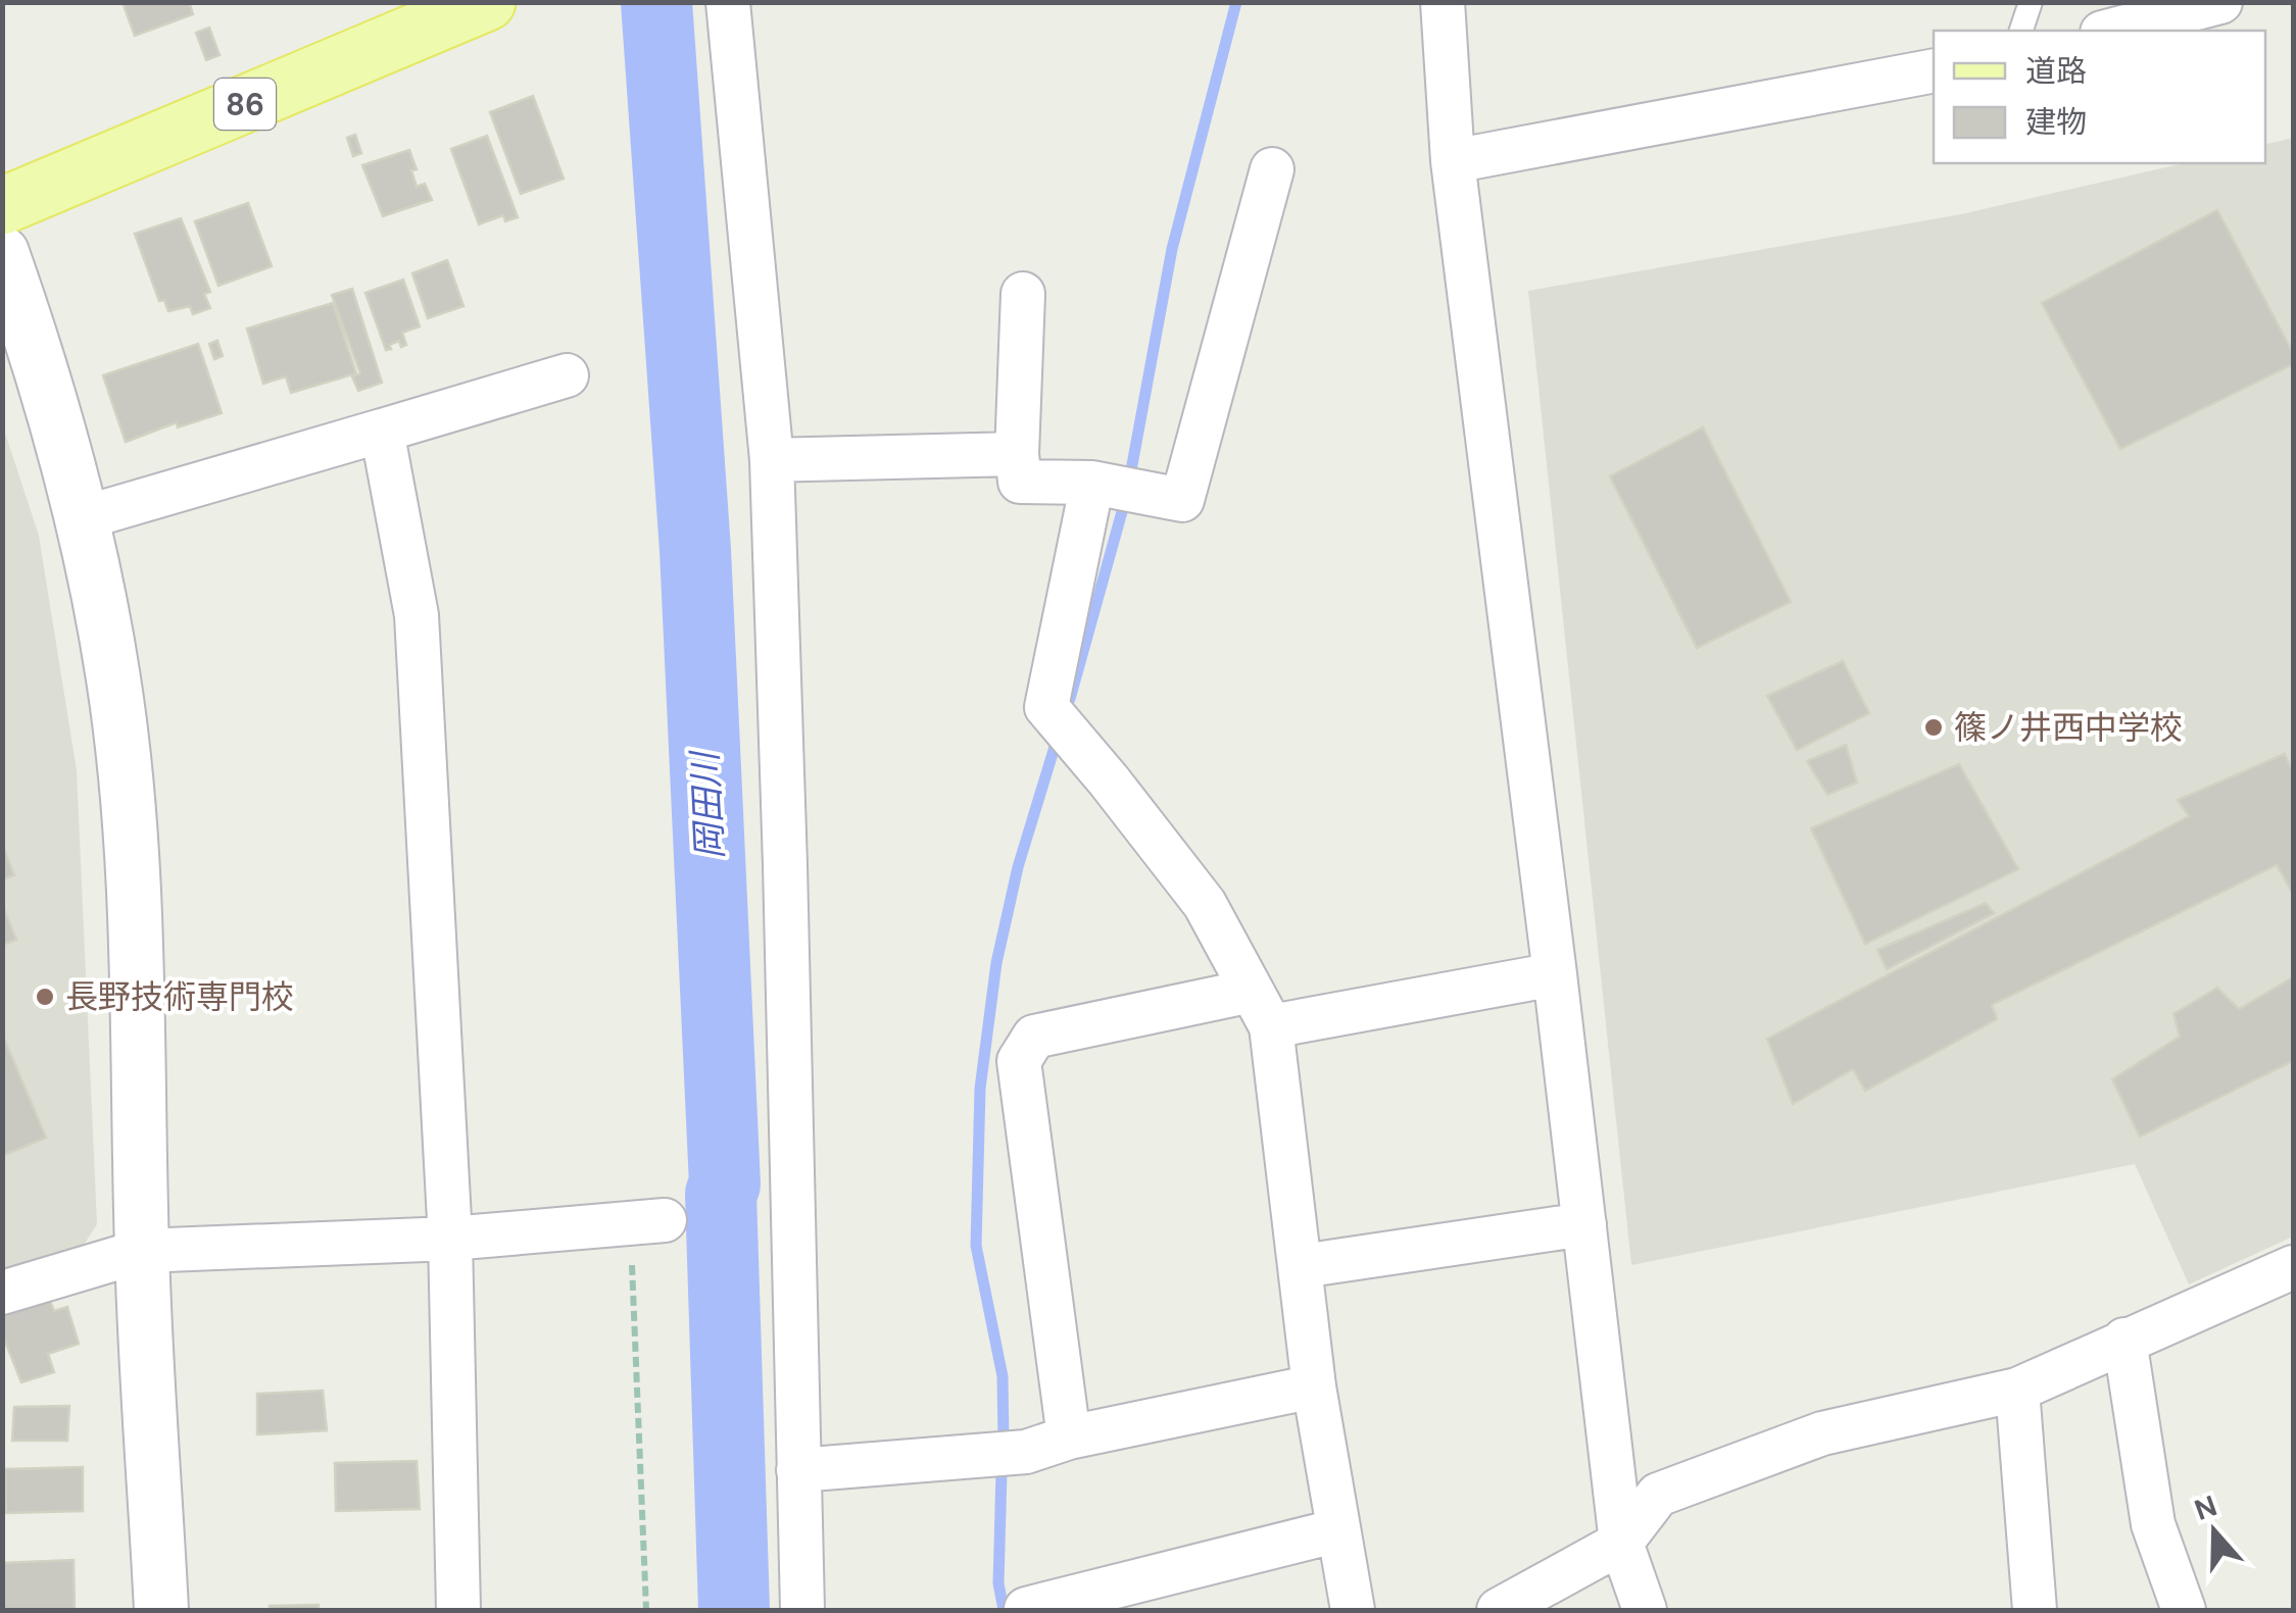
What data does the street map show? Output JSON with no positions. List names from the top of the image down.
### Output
{
  "streets": {
    "main road": ["86"]
  },
  "water": ["岡田川"],
  "places": ["篠ノ井西中学校", "長野技術専門校"],
  "legend": ["道路", "建物"],
  "north": "top"
}
